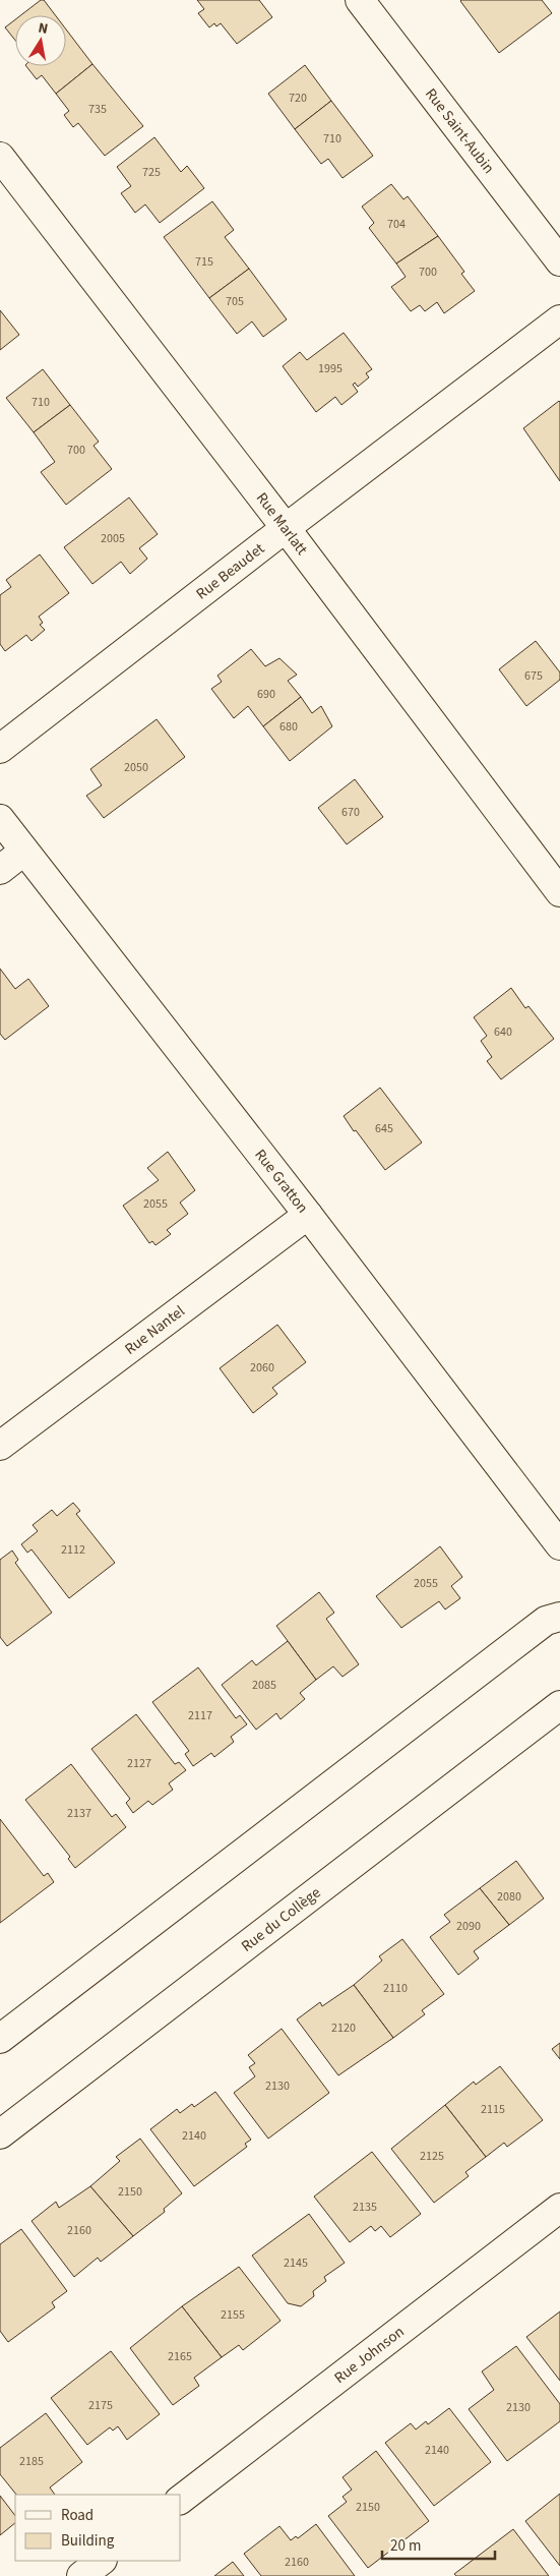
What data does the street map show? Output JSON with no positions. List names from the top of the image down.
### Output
{
  "streets": {
    "street": [
      "Rue Saint-Aubin",
      "Rue Marlatt",
      "Rue Beaudet",
      "Rue Gratton",
      "Rue Nantel",
      "Rue du Collège",
      "Rue Johnson"
    ]
  },
  "crossings": [
    ["Rue Marlatt", "Rue Beaudet"],
    ["Rue Gratton", "Rue Nantel"]
  ],
  "house_numbers": [
    "720",
    "735",
    "710",
    "725",
    "704",
    "715",
    "700",
    "705",
    "1995",
    "710",
    "700",
    "2005",
    "675",
    "690",
    "680",
    "2050",
    "670",
    "640",
    "645",
    "2055",
    "2060",
    "2112",
    "2055",
    "2085",
    "2117",
    "2127",
    "2137",
    "2080",
    "2090",
    "2110",
    "2120",
    "2130",
    "2115",
    "2140",
    "2125",
    "2150",
    "2135",
    "2160",
    "2145",
    "2155",
    "2165",
    "2175",
    "2130",
    "2140",
    "2185",
    "2150",
    "2160"
  ],
  "legend": ["Road", "Building"],
  "scale_bar": "20 m",
  "north": "top"
}
